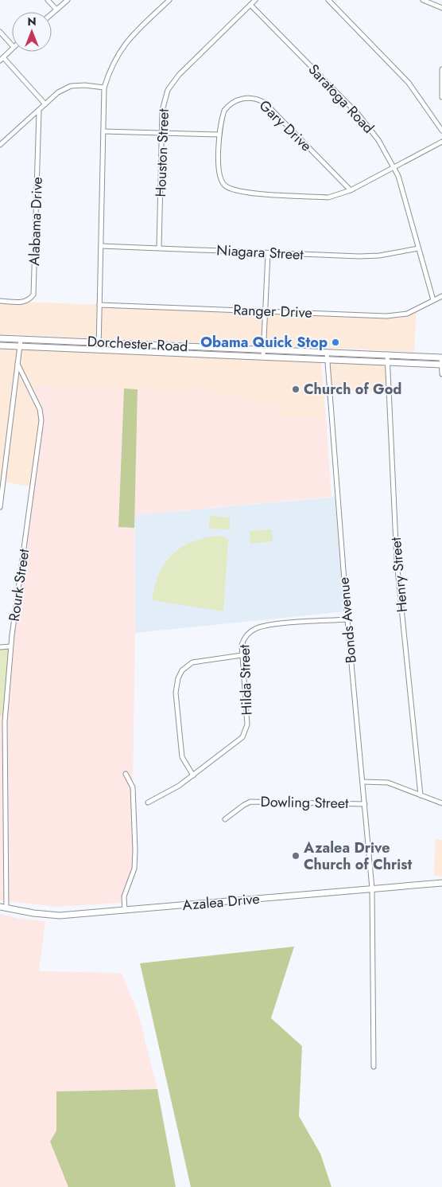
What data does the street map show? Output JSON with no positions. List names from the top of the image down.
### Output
{
  "streets": {
    "main road": ["Dorchester Road", "Azalea Drive"],
    "street": [
      "Saratoga Road",
      "Gary Drive",
      "Houston Street",
      "Alabama Drive",
      "Niagara Street",
      "Ranger Drive",
      "Henry Street",
      "Rourk Street",
      "Bonds Avenue",
      "Hilda Street",
      "Dowling Street"
    ]
  },
  "crossings": [
    ["Saratoga Road", "Gary Drive"],
    ["Saratoga Road", "Houston Street"],
    ["Saratoga Road", "Niagara Street"],
    ["Saratoga Road", "Ranger Drive"],
    ["Houston Street", "Niagara Street"],
    ["Dorchester Road", "Henry Street"],
    ["Dorchester Road", "Bonds Avenue"],
    ["Rourk Street", "Azalea Drive"],
    ["Bonds Avenue", "Hilda Street"],
    ["Bonds Avenue", "Dowling Street"],
    ["Bonds Avenue", "Azalea Drive"]
  ],
  "places": ["Obama Quick Stop", "Church of God", "Azalea Drive Church of Christ"],
  "north": "top"
}
